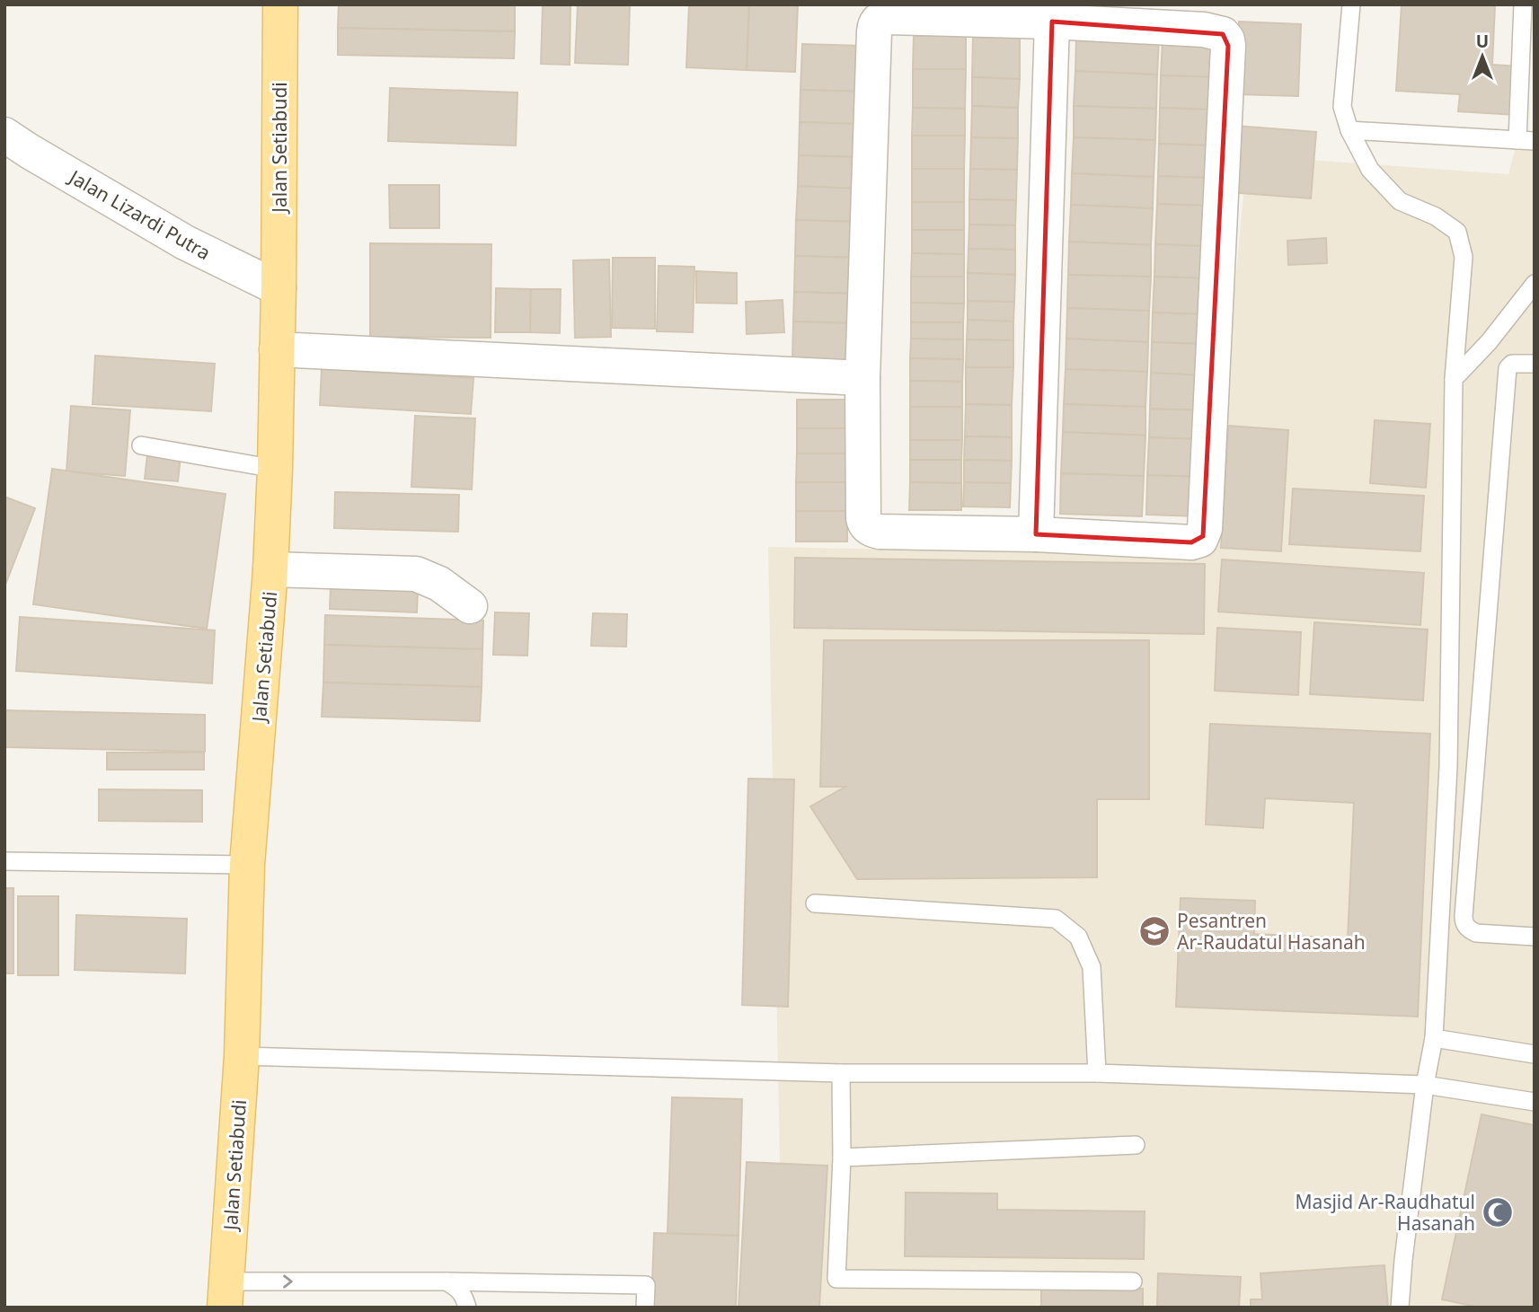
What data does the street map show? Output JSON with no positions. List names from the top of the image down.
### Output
{
  "streets": {
    "main road": ["Jalan Setiabudi"],
    "street": ["Jalan Lizardi Putra"]
  },
  "crossings": [
    ["Jalan Setiabudi", "Jalan Lizardi Putra"]
  ],
  "places": {
    "school or university": ["Pesantren Ar-Raudatul Hasanah"],
    "mosque": ["Masjid Ar-Raudhatul Hasanah"]
  },
  "north": "top"
}
